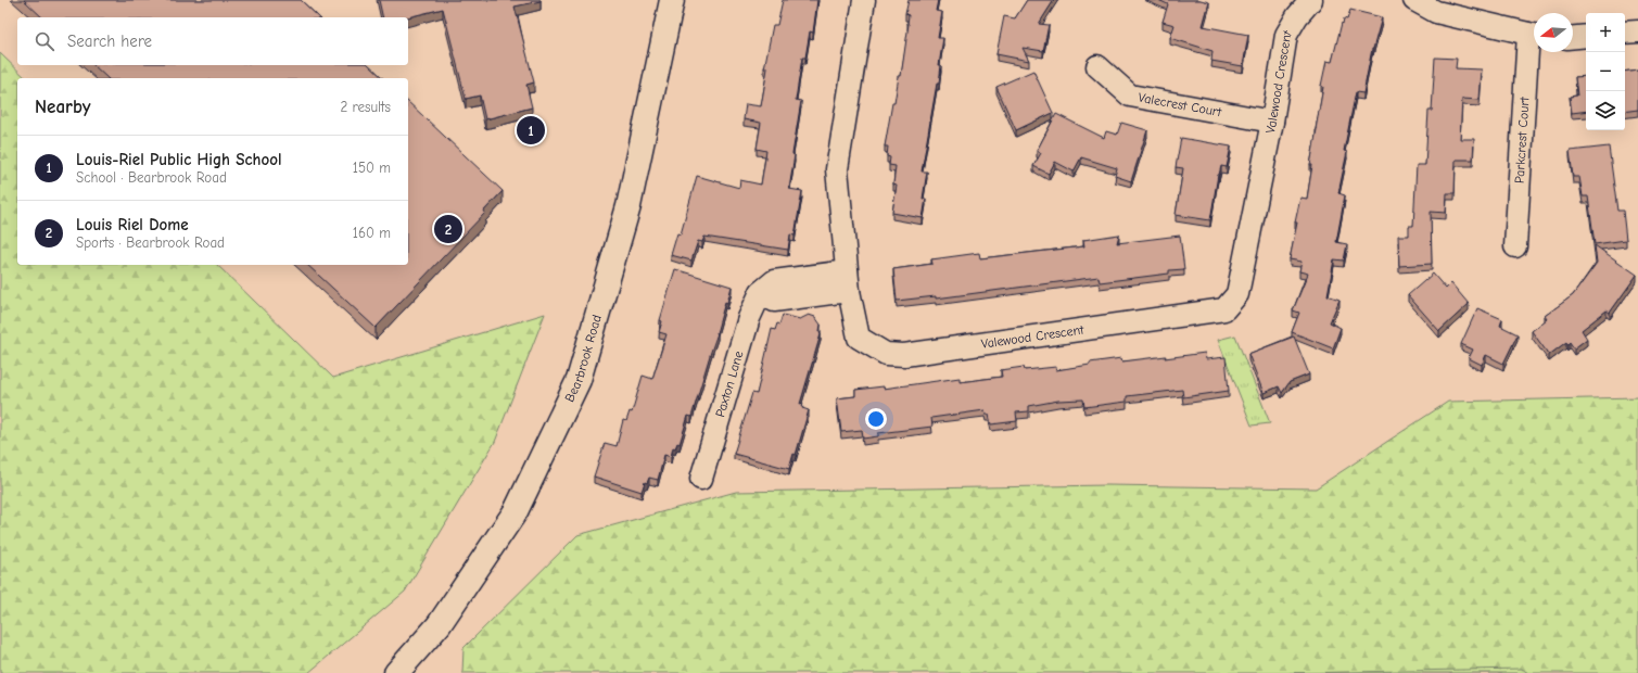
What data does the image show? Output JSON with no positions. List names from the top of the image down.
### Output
{
  "streets": {
    "street": [
      "Valewood Crescent",
      "Valecrest Court",
      "Parkcrest Court",
      "Bearbrook Road",
      "Paxton Lane"
    ]
  },
  "crossings": [
    ["Valewood Crescent", "Valecrest Court"],
    ["Valewood Crescent", "Paxton Lane"]
  ],
  "north": "left",
  "page": {
    "map_buttons": ["+", "−"],
    "search": "Search here",
    "heading": ["Nearby", "2 results"],
    "pins": ["1", "2"],
    "list": [
      {
        "mark": "1",
        "name": "Louis-Riel Public High School",
        "note": "School · Bearbrook Road",
        "value": "150 m"
      },
      {
        "mark": "2",
        "name": "Louis Riel Dome",
        "note": "Sports · Bearbrook Road",
        "value": "160 m"
      }
    ]
  }
}
